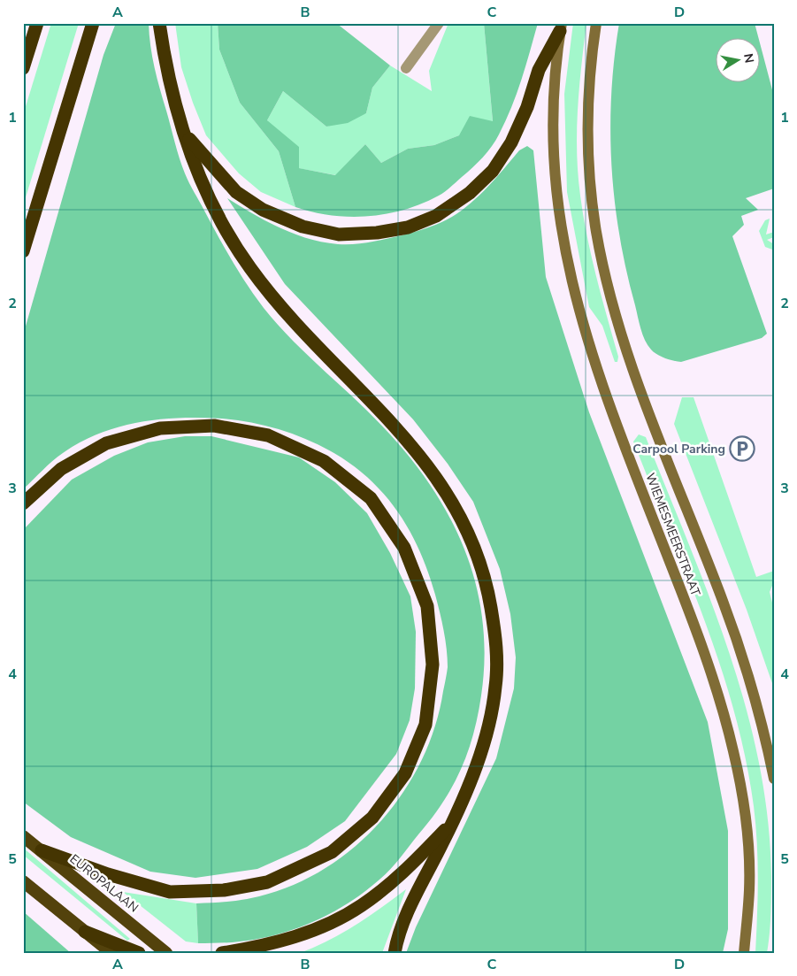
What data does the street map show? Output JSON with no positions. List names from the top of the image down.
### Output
{
  "streets": {
    "highway": ["EUROPALAAN"],
    "main road": ["WIEMESMEERSTRAAT"]
  },
  "places": {
    "parking": ["Carpool Parking"]
  },
  "north": "right",
  "grid": {
    "columns": [
      "A",
      "B",
      "C",
      "D"
    ],
    "rows": [
      "1",
      "2",
      "3",
      "4",
      "5"
    ]
  }
}
